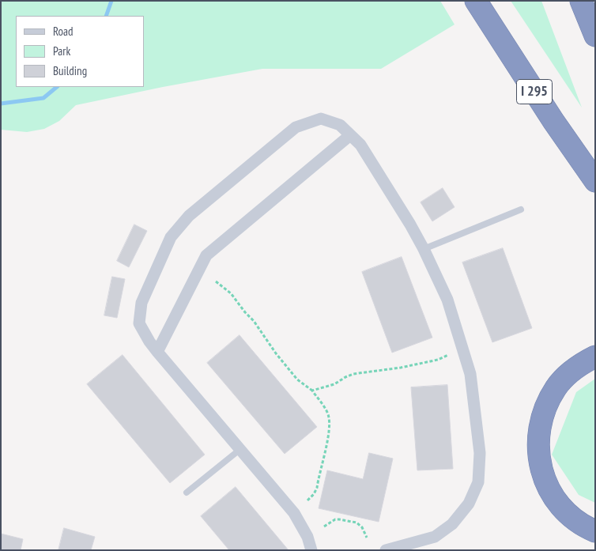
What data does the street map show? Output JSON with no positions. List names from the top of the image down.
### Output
{
  "streets": {
    "highway": ["I 295"]
  },
  "legend": ["Road", "Park", "Building"]
}
